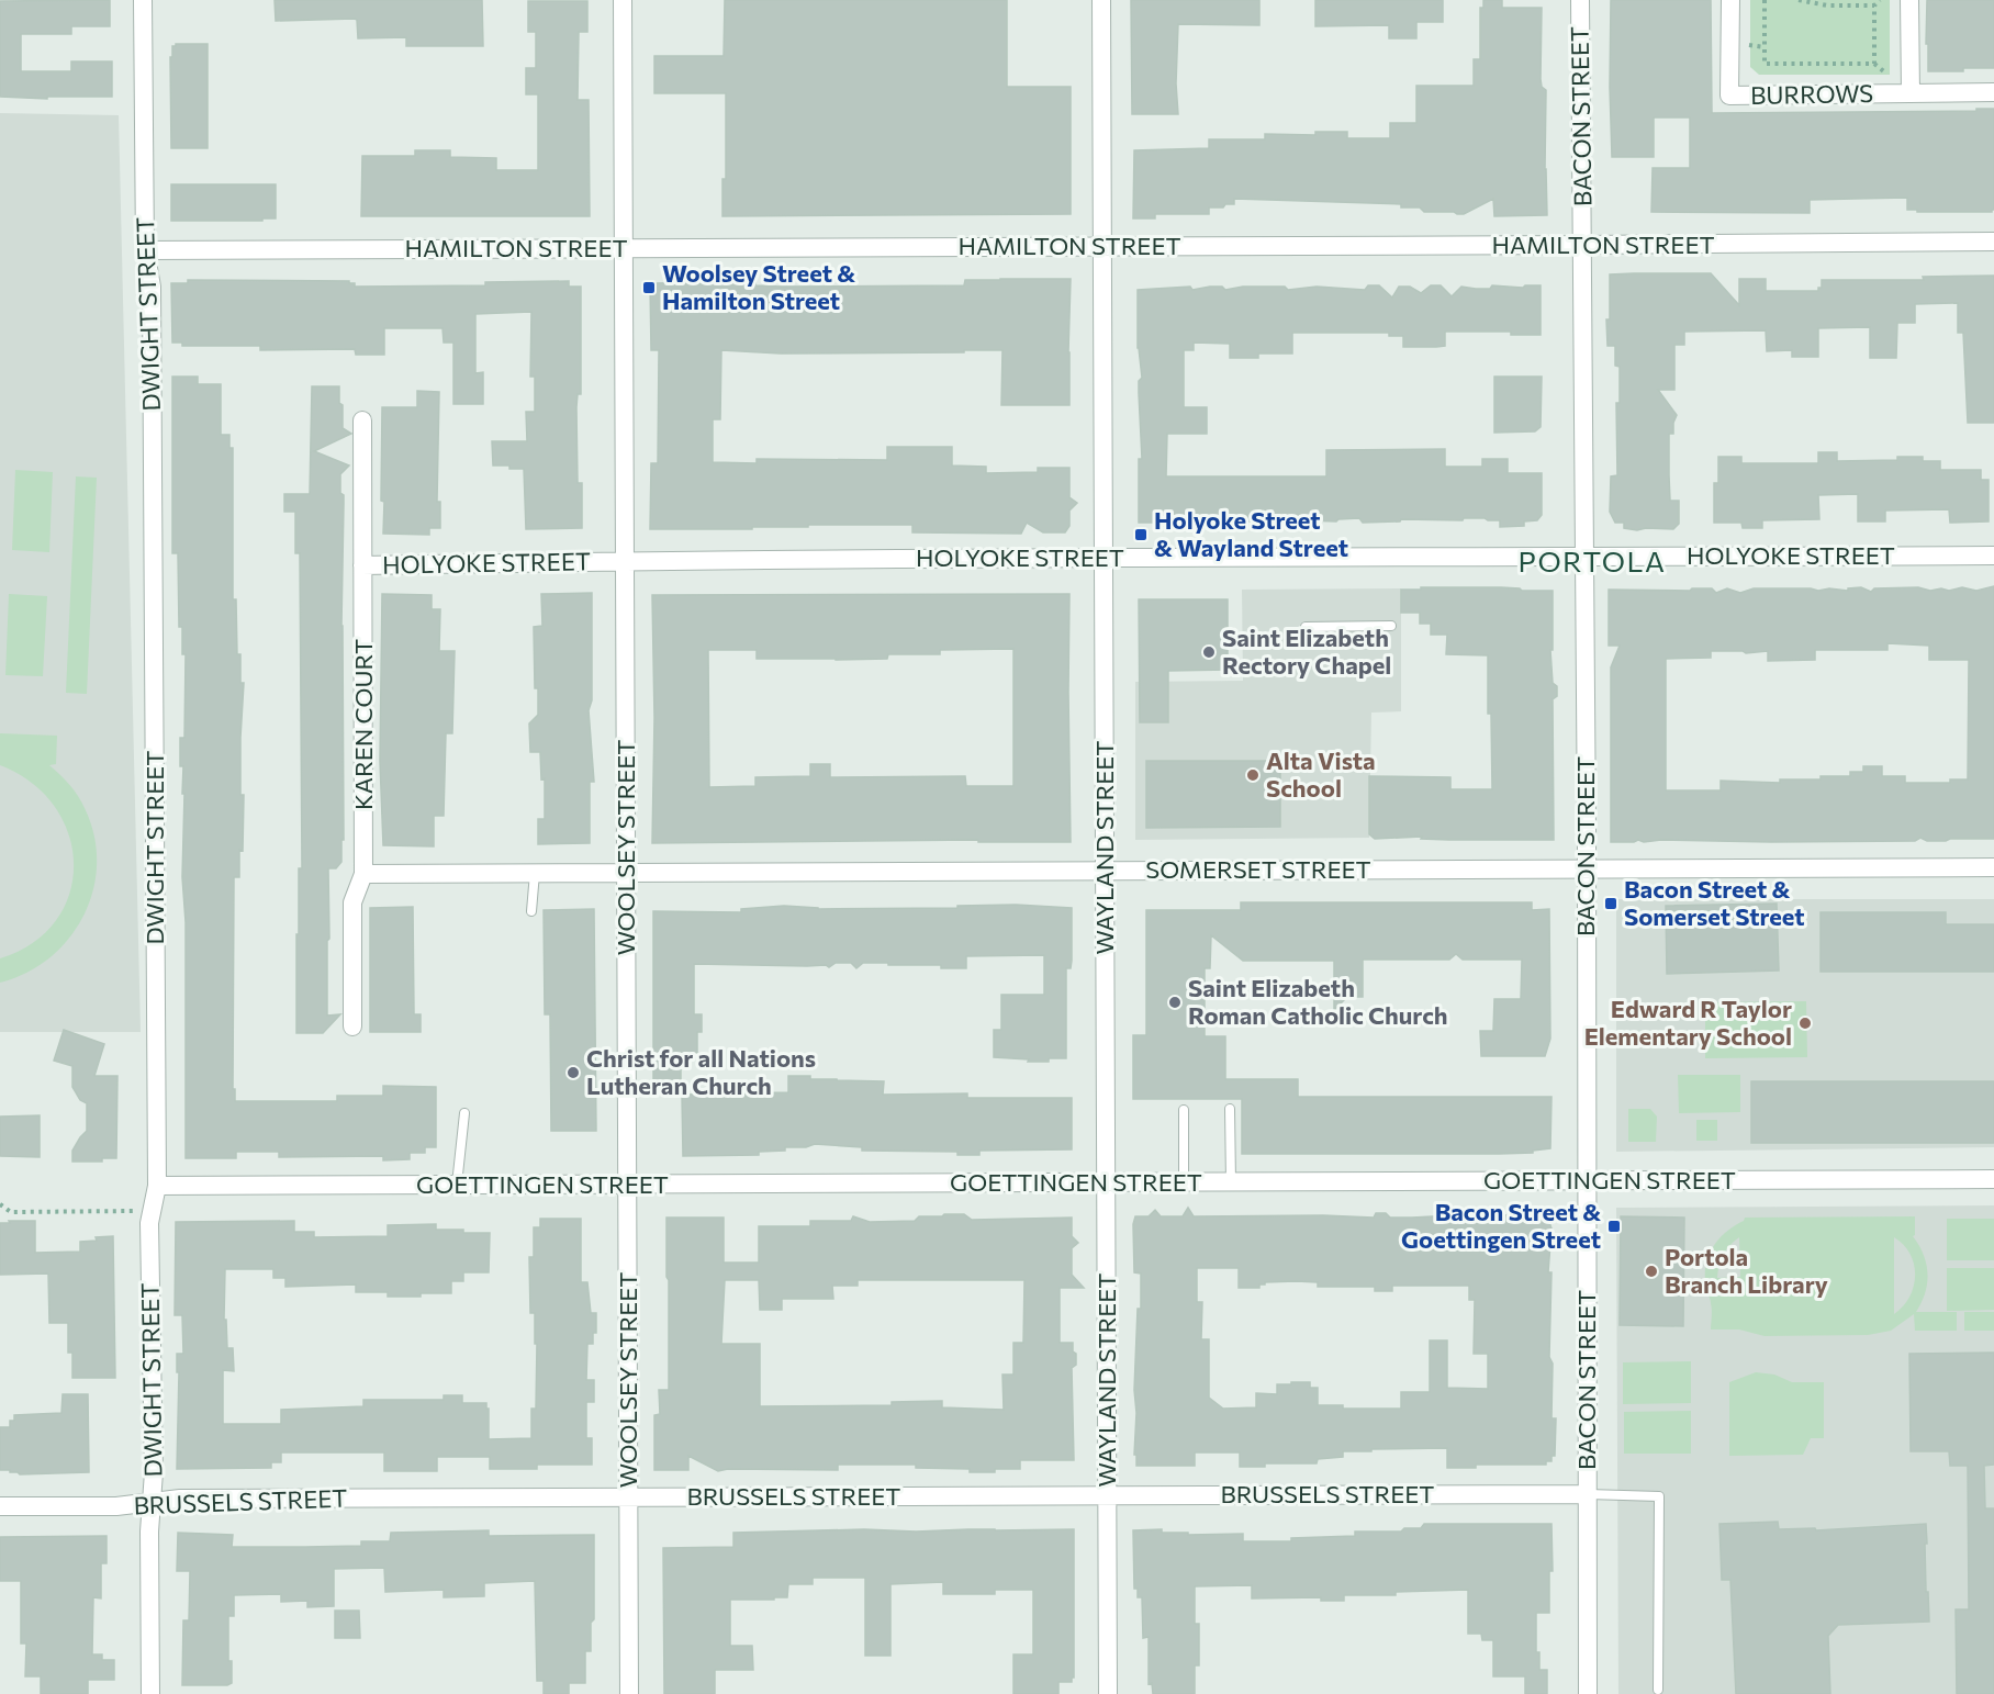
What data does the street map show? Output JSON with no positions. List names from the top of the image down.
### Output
{
  "streets": {
    "street": [
      "BURROWS",
      "BACON STREET",
      "HAMILTON STREET",
      "DWIGHT STREET",
      "HOLYOKE STREET",
      "KAREN COURT",
      "WOOLSEY STREET",
      "WAYLAND STREET",
      "SOMERSET STREET",
      "GOETTINGEN STREET",
      "BRUSSELS STREET"
    ]
  },
  "crossings": [
    ["BACON STREET", "HAMILTON STREET"],
    ["BACON STREET", "HOLYOKE STREET"],
    ["BACON STREET", "SOMERSET STREET"],
    ["BACON STREET", "GOETTINGEN STREET"],
    ["BACON STREET", "BRUSSELS STREET"],
    ["HAMILTON STREET", "DWIGHT STREET"],
    ["HAMILTON STREET", "WOOLSEY STREET"],
    ["HAMILTON STREET", "WAYLAND STREET"],
    ["DWIGHT STREET", "GOETTINGEN STREET"],
    ["DWIGHT STREET", "BRUSSELS STREET"],
    ["HOLYOKE STREET", "KAREN COURT"],
    ["HOLYOKE STREET", "WOOLSEY STREET"],
    ["HOLYOKE STREET", "WAYLAND STREET"],
    ["KAREN COURT", "SOMERSET STREET"],
    ["WOOLSEY STREET", "SOMERSET STREET"],
    ["WOOLSEY STREET", "GOETTINGEN STREET"],
    ["WOOLSEY STREET", "BRUSSELS STREET"],
    ["WAYLAND STREET", "SOMERSET STREET"],
    ["WAYLAND STREET", "GOETTINGEN STREET"],
    ["WAYLAND STREET", "BRUSSELS STREET"]
  ],
  "districts": ["PORTOLA"],
  "places": {
    "transit": [
      "Woolsey Street & Hamilton Street",
      "Holyoke Street & Wayland Street",
      "Bacon Street & Somerset Street",
      "Bacon Street & Goettingen Street"
    ],
    "other": [
      "Saint Elizabeth Rectory Chapel",
      "Alta Vista School",
      "Saint Elizabeth Roman Catholic Church",
      "Edward R Taylor Elementary School",
      "Christ for all Nations Lutheran Church",
      "Portola Branch Library"
    ]
  }
}
